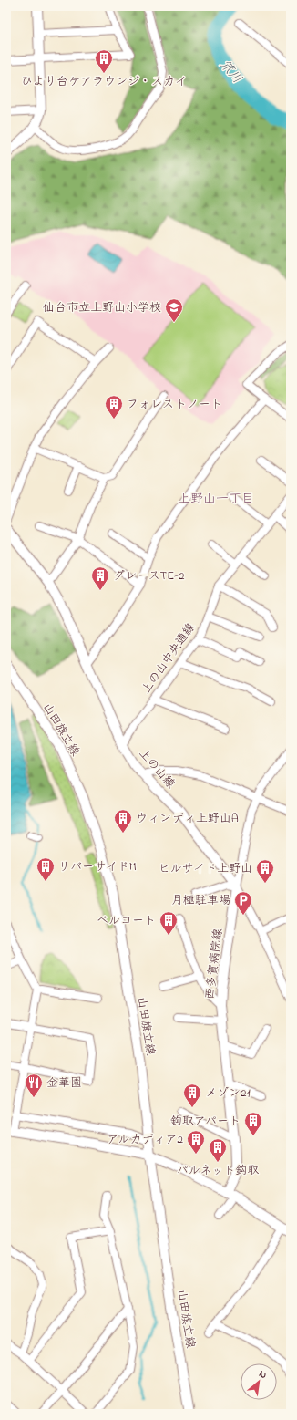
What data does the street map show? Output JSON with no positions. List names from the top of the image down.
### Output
{
  "streets": {
    "street": [
      "上の山中央通線",
      "山田旗立線",
      "上の山線",
      "西多賀病院線"
    ]
  },
  "crossings": [
    ["上の山中央通線", "上の山線"],
    ["上の山線", "西多賀病院線"]
  ],
  "districts": ["上野山一丁目"],
  "water": ["笊川"],
  "places": {
    "building": [
      "ひより台ケアラウンジ・スカイ",
      "フォレストノート",
      "グレースTE-2",
      "ウィンディ上野山A",
      "リバーサイドM",
      "ヒルサイド上野山",
      "ベルコート",
      "メゾン21",
      "鈎取アパート",
      "アルカディア2",
      "パルネット鈎取"
    ],
    "school or university": ["仙台市立上野山小学校"],
    "parking": ["月極駐車場"],
    "restaurant": ["金華園"]
  },
  "north": "top right"
}
